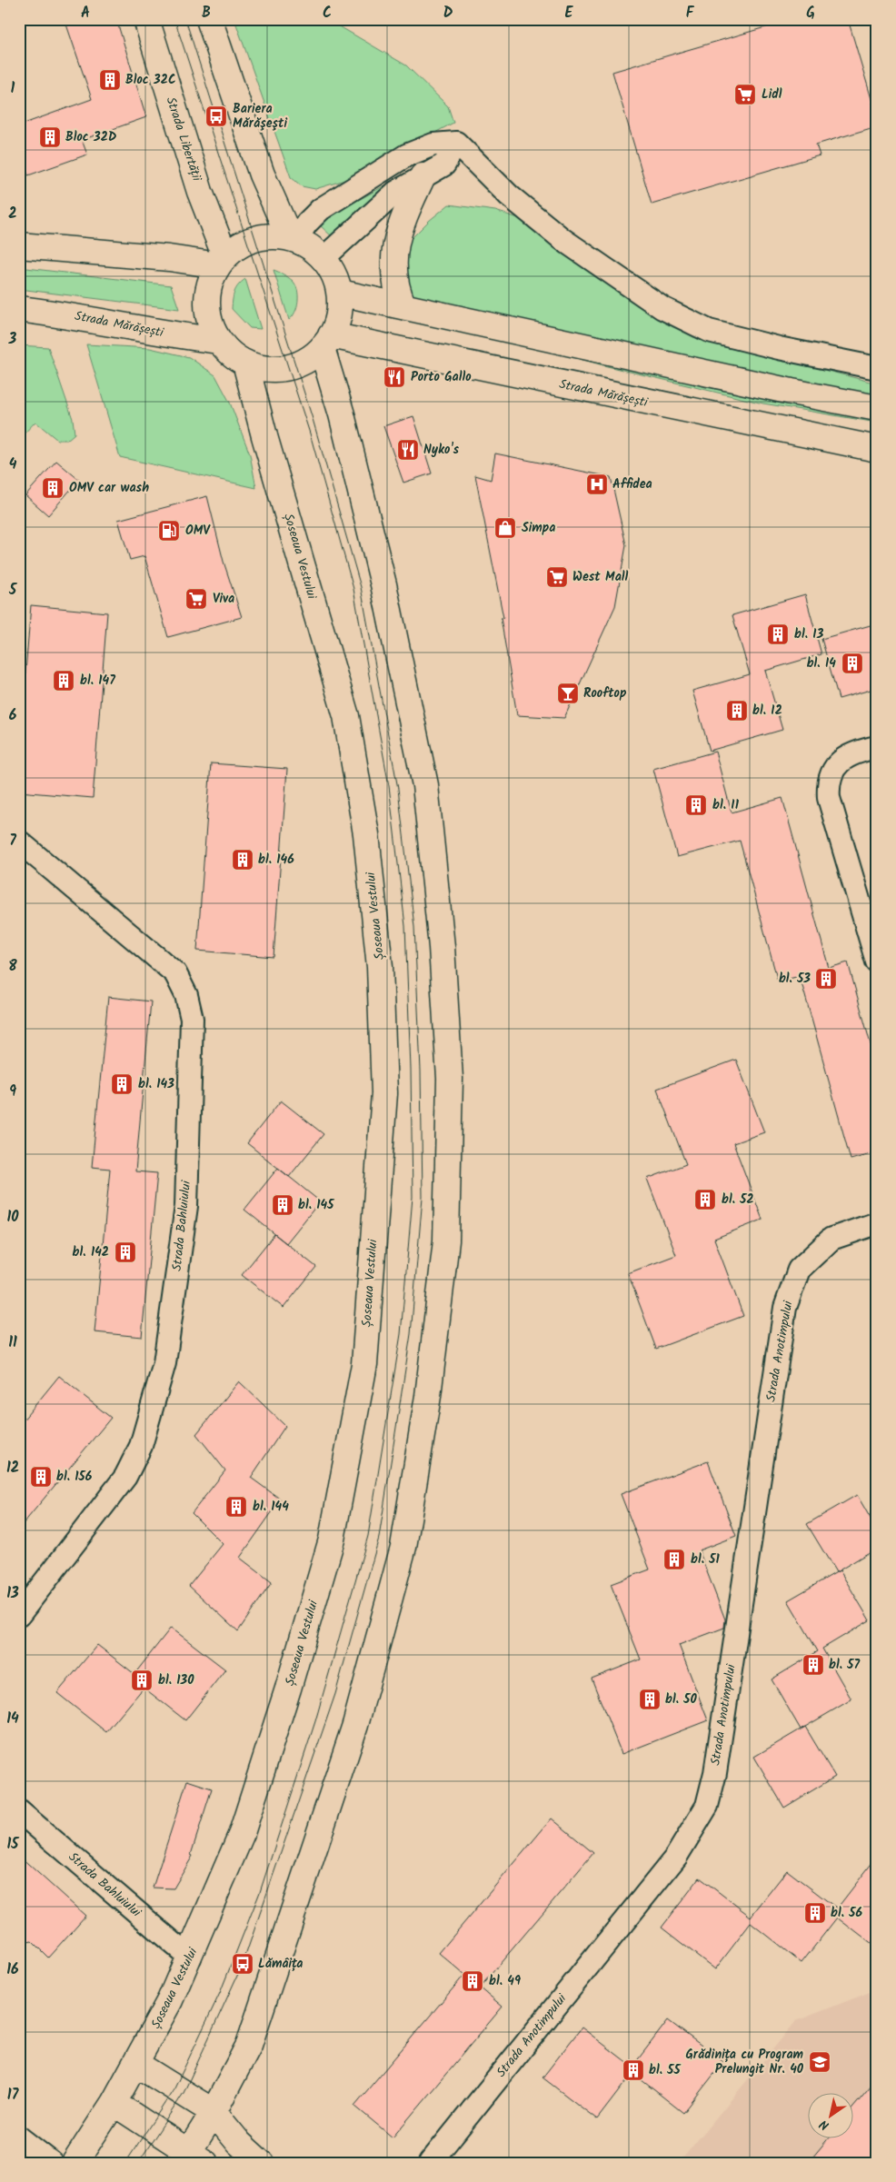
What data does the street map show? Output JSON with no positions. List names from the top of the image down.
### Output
{
  "streets": {
    "main road": ["Strada Libertății", "Strada Mărășești", "Șoseaua Vestului"],
    "street": ["Strada Bahluiului", "Strada Anotimpului"]
  },
  "crossings": [
    ["Strada Libertății", "Strada Mărășești"],
    ["Strada Libertății", "Șoseaua Vestului"],
    ["Strada Mărășești", "Șoseaua Vestului"],
    ["Șoseaua Vestului", "Strada Bahluiului"]
  ],
  "places": {
    "building": [
      "Bloc 32C",
      "Bloc 32D",
      "OMV car wash",
      "bl. I3",
      "bl. I4",
      "bl. 147",
      "bl. I2",
      "bl. I1",
      "bl. 146",
      "bl. 53",
      "bl. 143",
      "bl. 52",
      "bl. 145",
      "bl. 142",
      "bl. 156",
      "bl. 144",
      "bl. 51",
      "bl. 57",
      "bl. 130",
      "bl. 50",
      "bl. 56",
      "bl. 49",
      "bl. 55"
    ],
    "supermarket": ["Lidl", "West Mall", "Viva"],
    "bus stop": ["Bariera Mărăşeşti", "Lămâița"],
    "restaurant": ["Porto Gallo", "Nyko's"],
    "hospital": ["Affidea"],
    "shop": ["Simpa"],
    "fuel station": ["OMV"],
    "bar": ["Rooftop"],
    "school or university": ["Grădinița cu Program Prelungit Nr. 40"]
  },
  "north": "bottom left",
  "grid": {
    "columns": [
      "A",
      "B",
      "C",
      "D",
      "E",
      "F",
      "G"
    ],
    "rows": [
      "1",
      "2",
      "3",
      "4",
      "5",
      "6",
      "7",
      "8",
      "9",
      "10",
      "11",
      "12",
      "13",
      "14",
      "15",
      "16",
      "17"
    ]
  }
}
